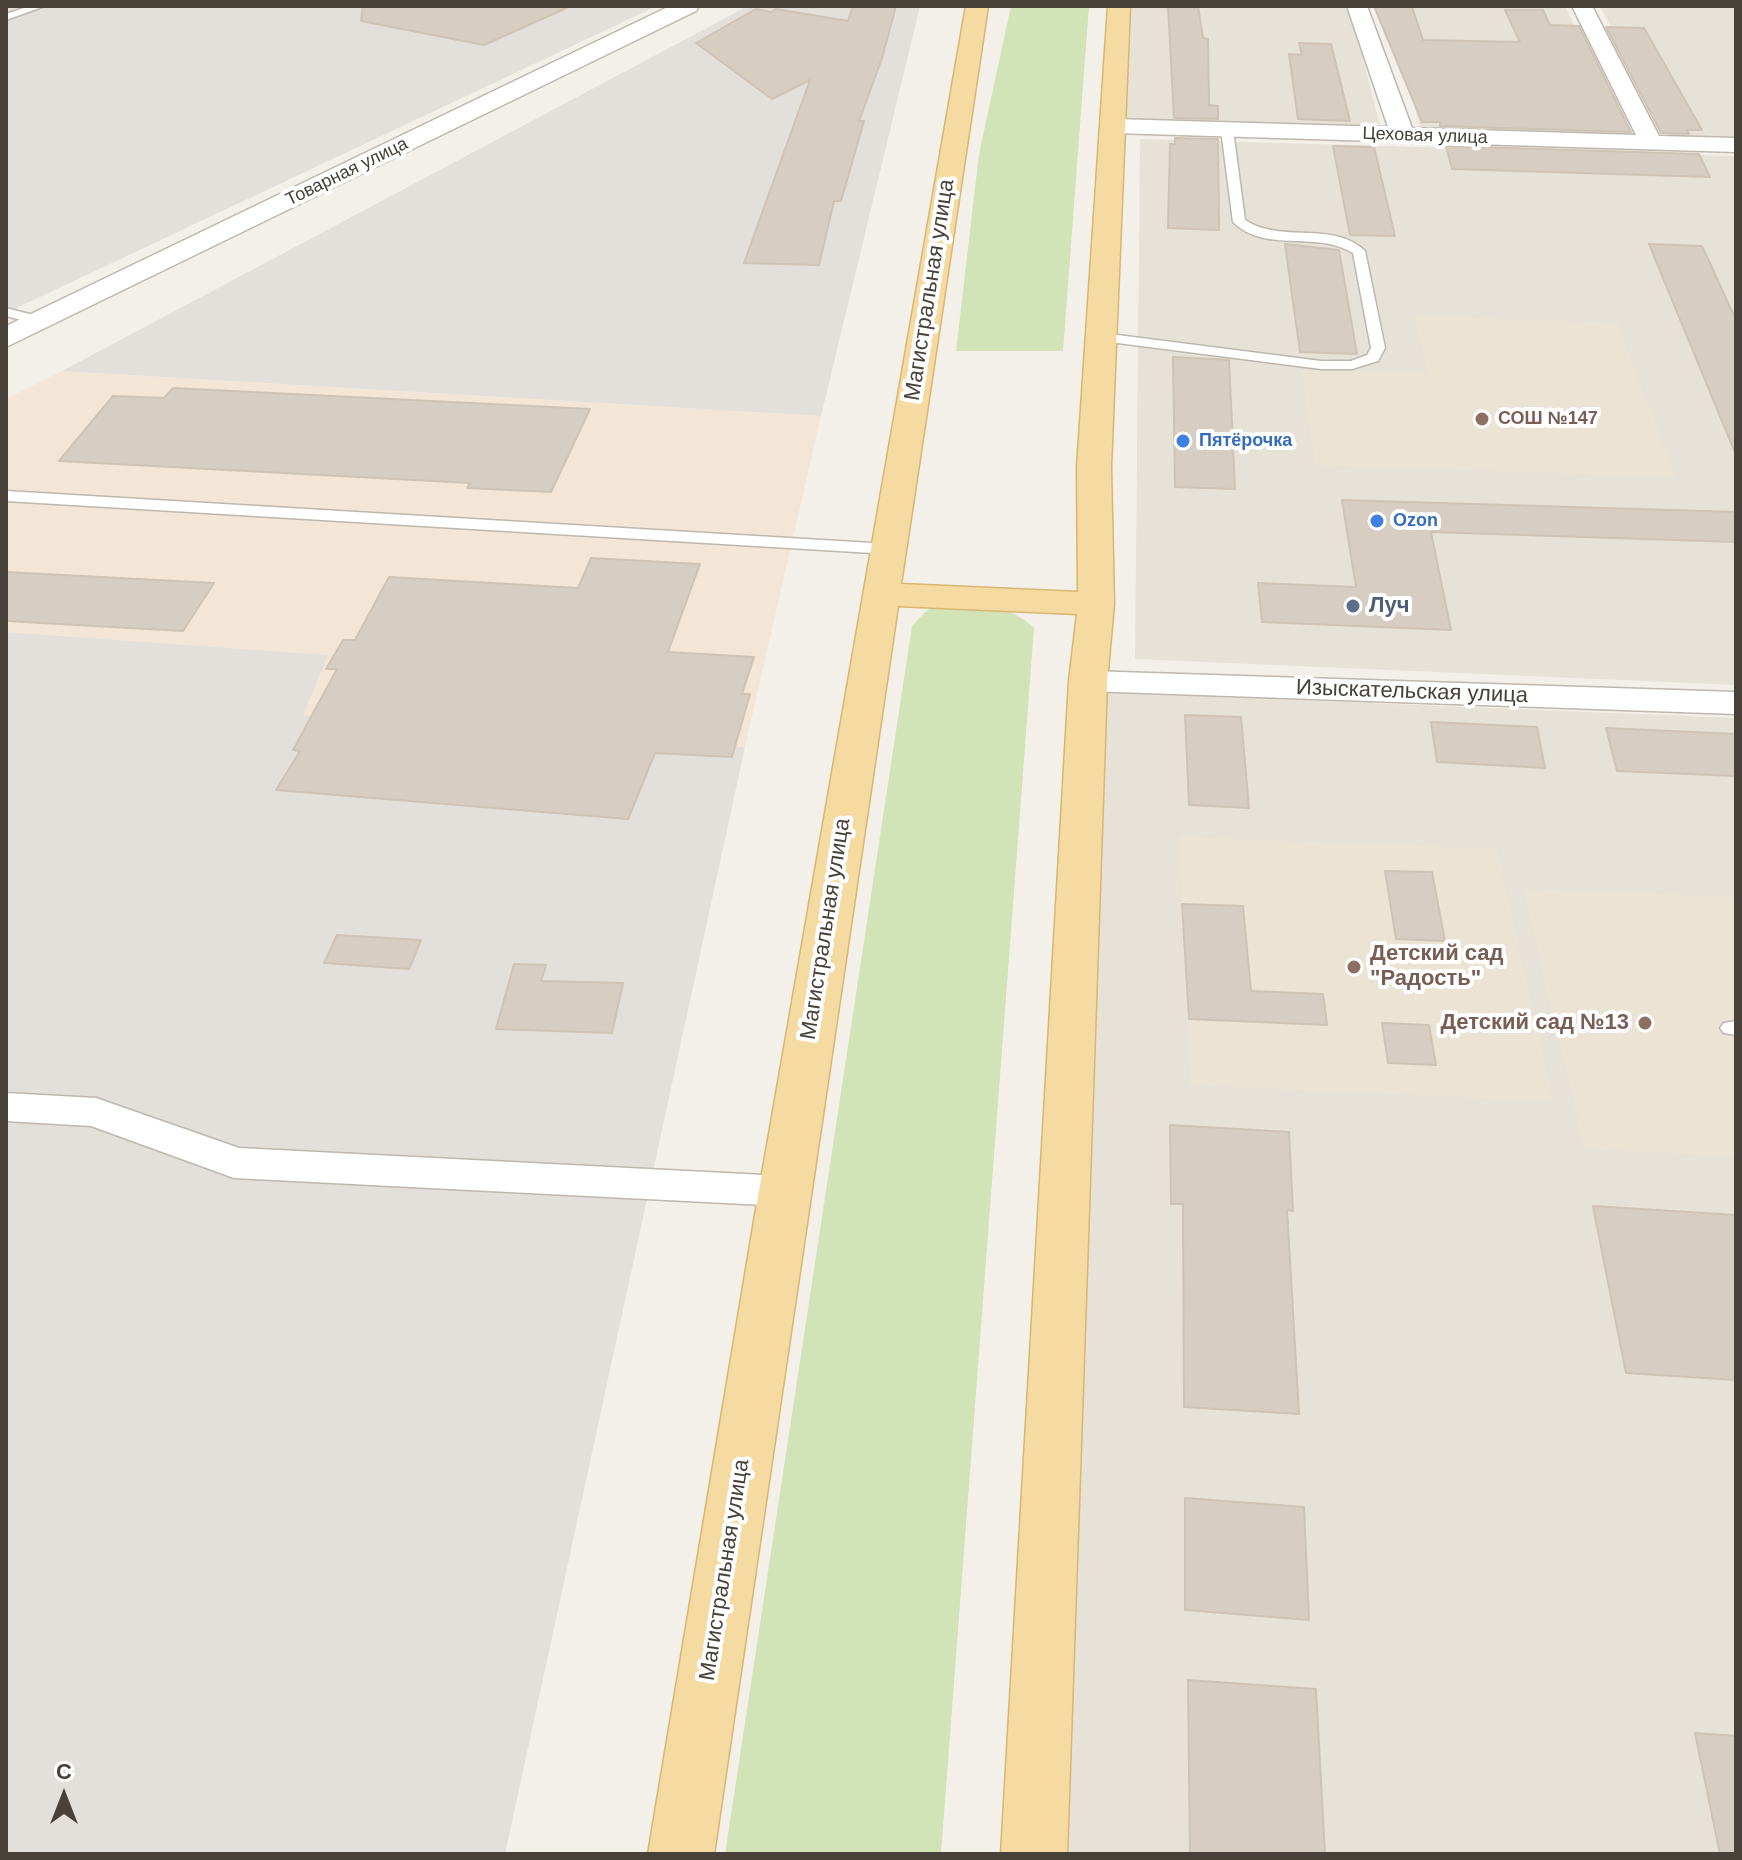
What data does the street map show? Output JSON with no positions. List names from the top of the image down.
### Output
{
  "streets": {
    "main road": ["Магистральная улица"],
    "street": ["Цеховая улица", "Товарная улица", "Изыскательская улица"]
  },
  "places": [
    "СОШ №147",
    "Пятёрочка",
    "Ozon",
    "Луч",
    "Детский сад \"Радость\"",
    "Детский сад №13"
  ],
  "north": "top"
}
